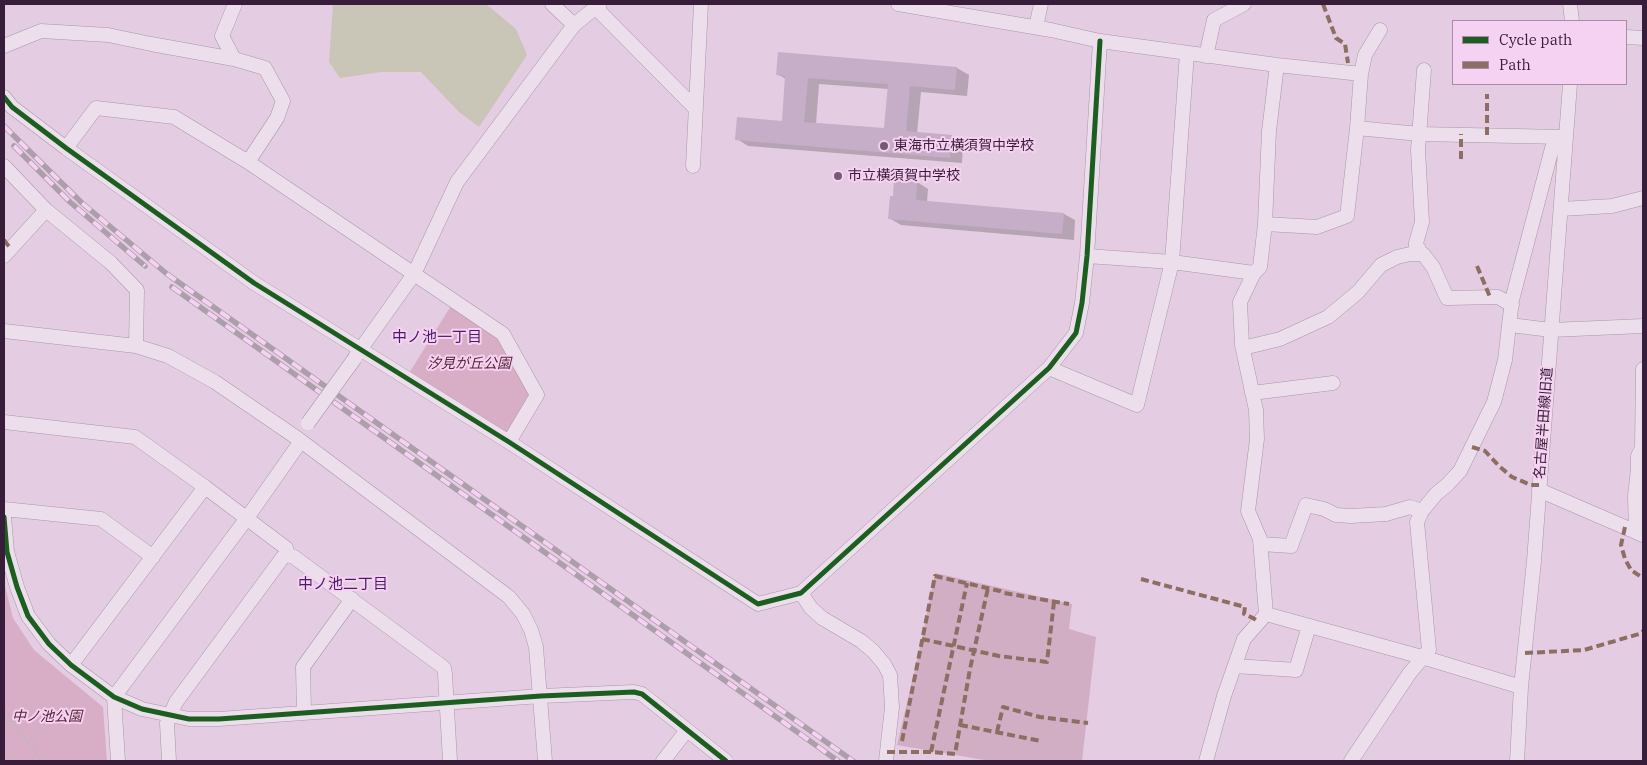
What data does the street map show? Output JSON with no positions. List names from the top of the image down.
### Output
{
  "streets": {
    "street": ["名古屋半田線旧道"]
  },
  "districts": ["中ノ池一丁目", "中ノ池二丁目"],
  "parks": ["汐見が丘公園", "中ノ池公園"],
  "places": ["東海市立横須賀中学校", "市立横須賀中学校"],
  "legend": ["Cycle path", "Path"]
}
